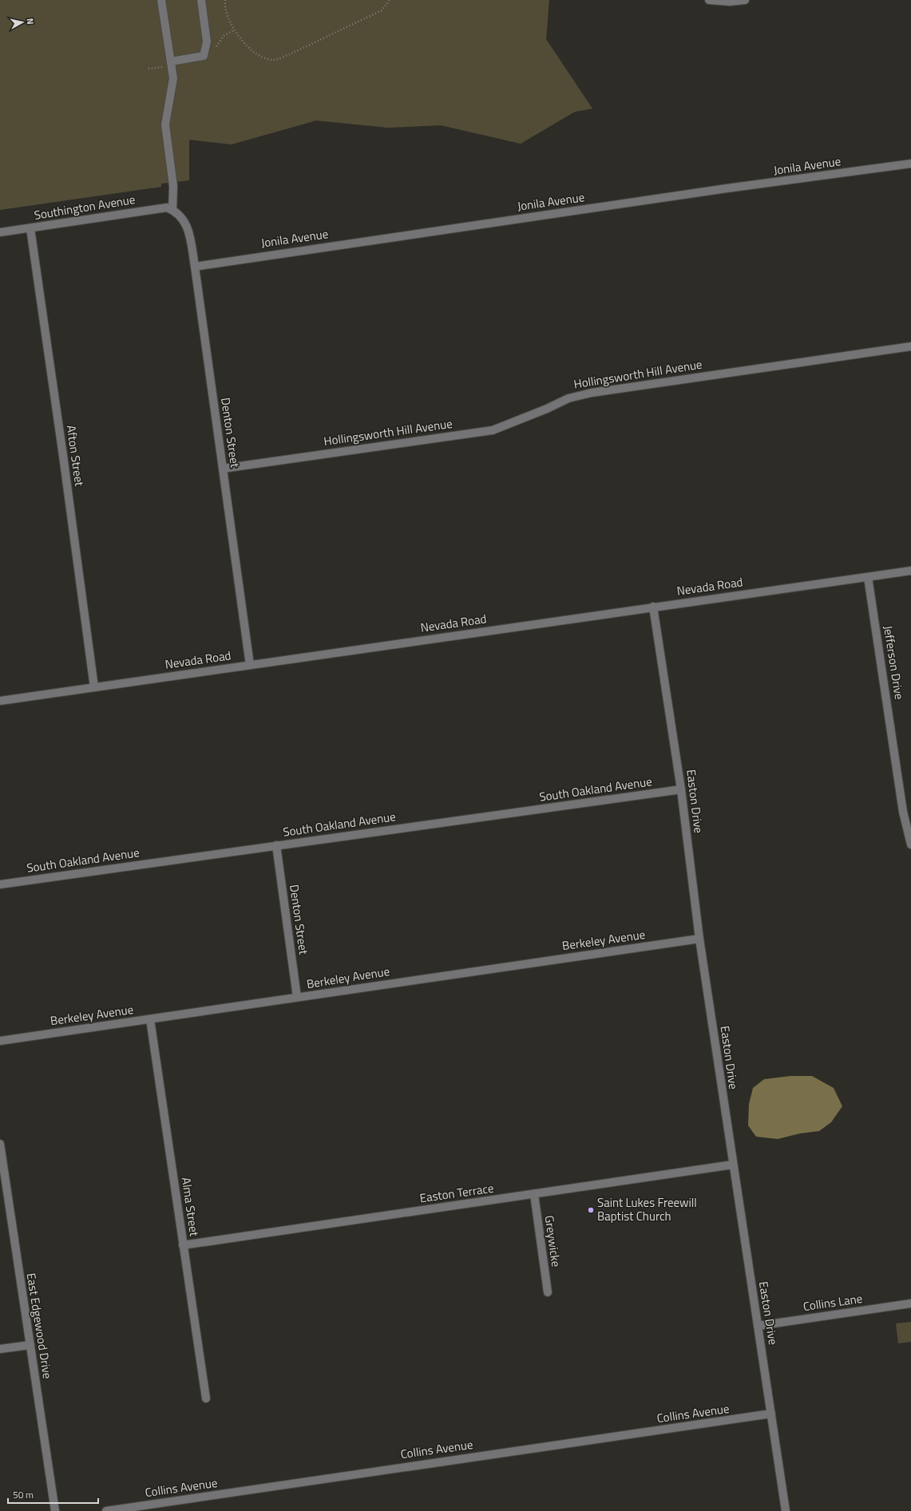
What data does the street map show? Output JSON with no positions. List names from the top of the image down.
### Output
{
  "streets": {
    "street": [
      "Jonila Avenue",
      "Southington Avenue",
      "Hollingsworth Hill Avenue",
      "Denton Street",
      "Afton Street",
      "Nevada Road",
      "Jefferson Drive",
      "South Oakland Avenue",
      "Easton Drive",
      "Berkeley Avenue",
      "Easton Terrace",
      "Alma Street",
      "Greywicke",
      "Collins Lane",
      "East Edgewood Drive",
      "Collins Avenue"
    ]
  },
  "crossings": [
    ["Jonila Avenue", "Denton Street"],
    ["Southington Avenue", "Denton Street"],
    ["Southington Avenue", "Afton Street"],
    ["Hollingsworth Hill Avenue", "Denton Street"],
    ["Denton Street", "Nevada Road"],
    ["Denton Street", "South Oakland Avenue"],
    ["Denton Street", "Berkeley Avenue"],
    ["Afton Street", "Nevada Road"],
    ["Nevada Road", "Jefferson Drive"],
    ["Nevada Road", "Easton Drive"],
    ["South Oakland Avenue", "Easton Drive"],
    ["Easton Drive", "Berkeley Avenue"],
    ["Easton Drive", "Easton Terrace"],
    ["Easton Drive", "Collins Lane"],
    ["Easton Drive", "Collins Avenue"],
    ["Berkeley Avenue", "Alma Street"],
    ["Easton Terrace", "Alma Street"],
    ["Easton Terrace", "Greywicke"]
  ],
  "places": ["Saint Lukes Freewill Baptist Church"],
  "scale_bar": "50 m",
  "north": "right"
}
